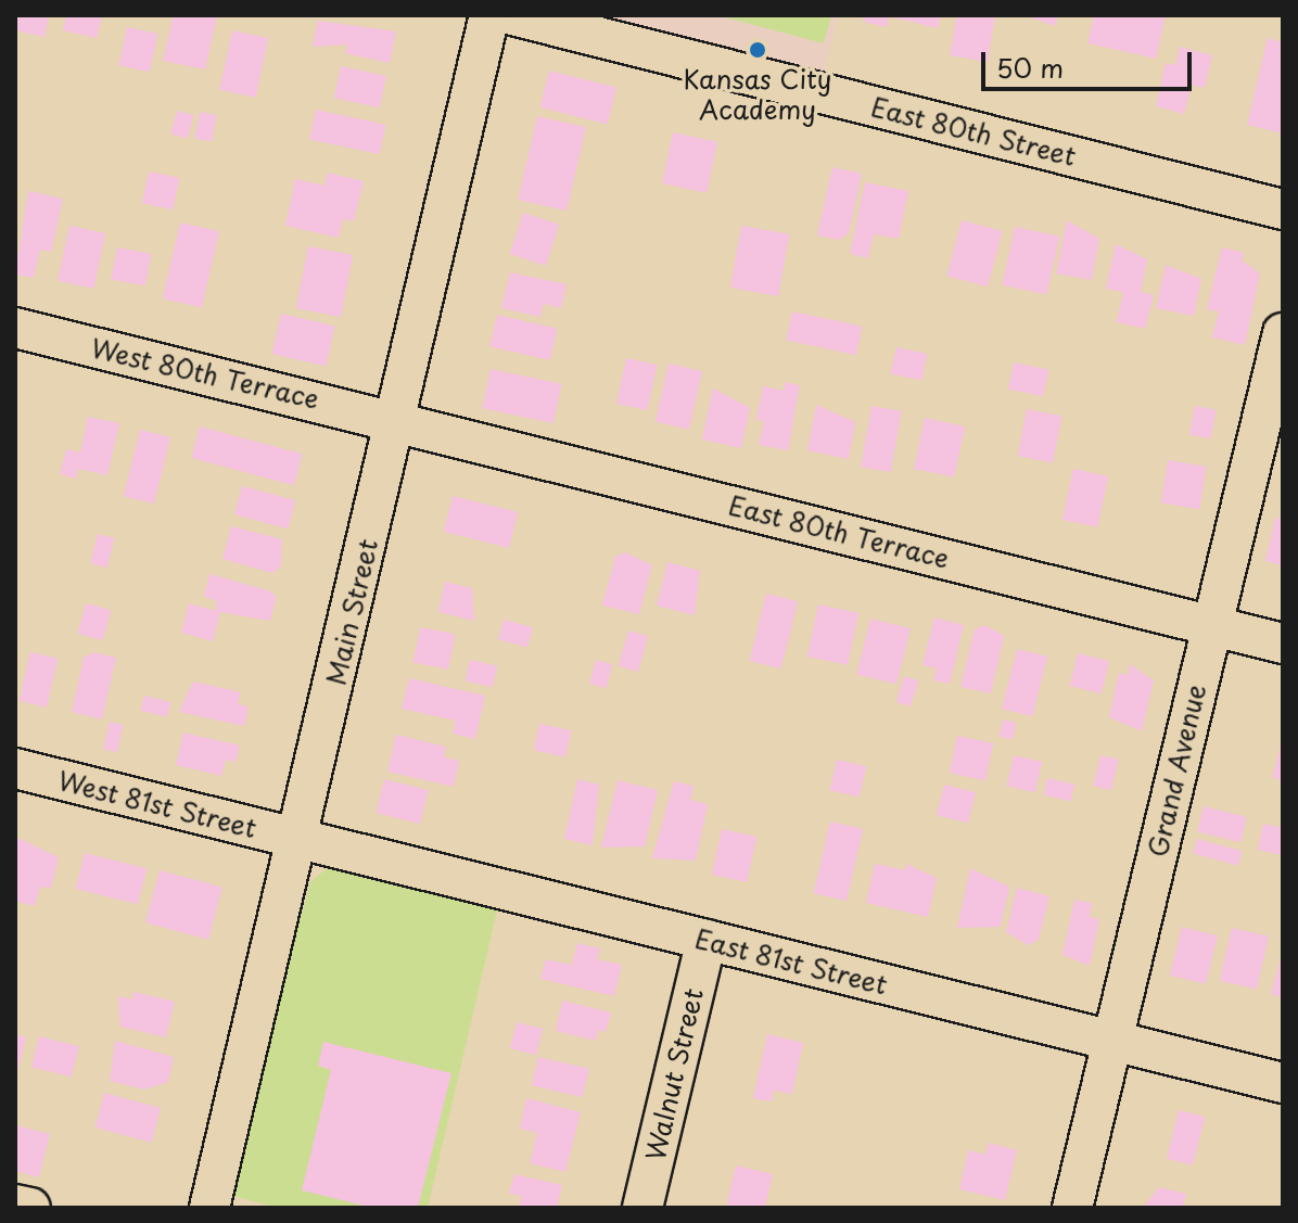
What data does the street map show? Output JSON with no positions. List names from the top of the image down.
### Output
{
  "streets": {
    "street": [
      "East 80th Street",
      "West 80th Terrace",
      "East 80th Terrace",
      "Main Street",
      "Grand Avenue",
      "West 81st Street",
      "East 81st Street",
      "Walnut Street"
    ]
  },
  "crossings": [
    ["West 80th Terrace", "East 80th Terrace"],
    ["West 80th Terrace", "Main Street"],
    ["East 80th Terrace", "Main Street"],
    ["East 80th Terrace", "Grand Avenue"],
    ["Main Street", "West 81st Street"],
    ["Main Street", "East 81st Street"],
    ["Grand Avenue", "East 81st Street"],
    ["West 81st Street", "East 81st Street"],
    ["East 81st Street", "Walnut Street"]
  ],
  "places": ["Kansas City Academy"],
  "scale_bar": "50 m"
}
